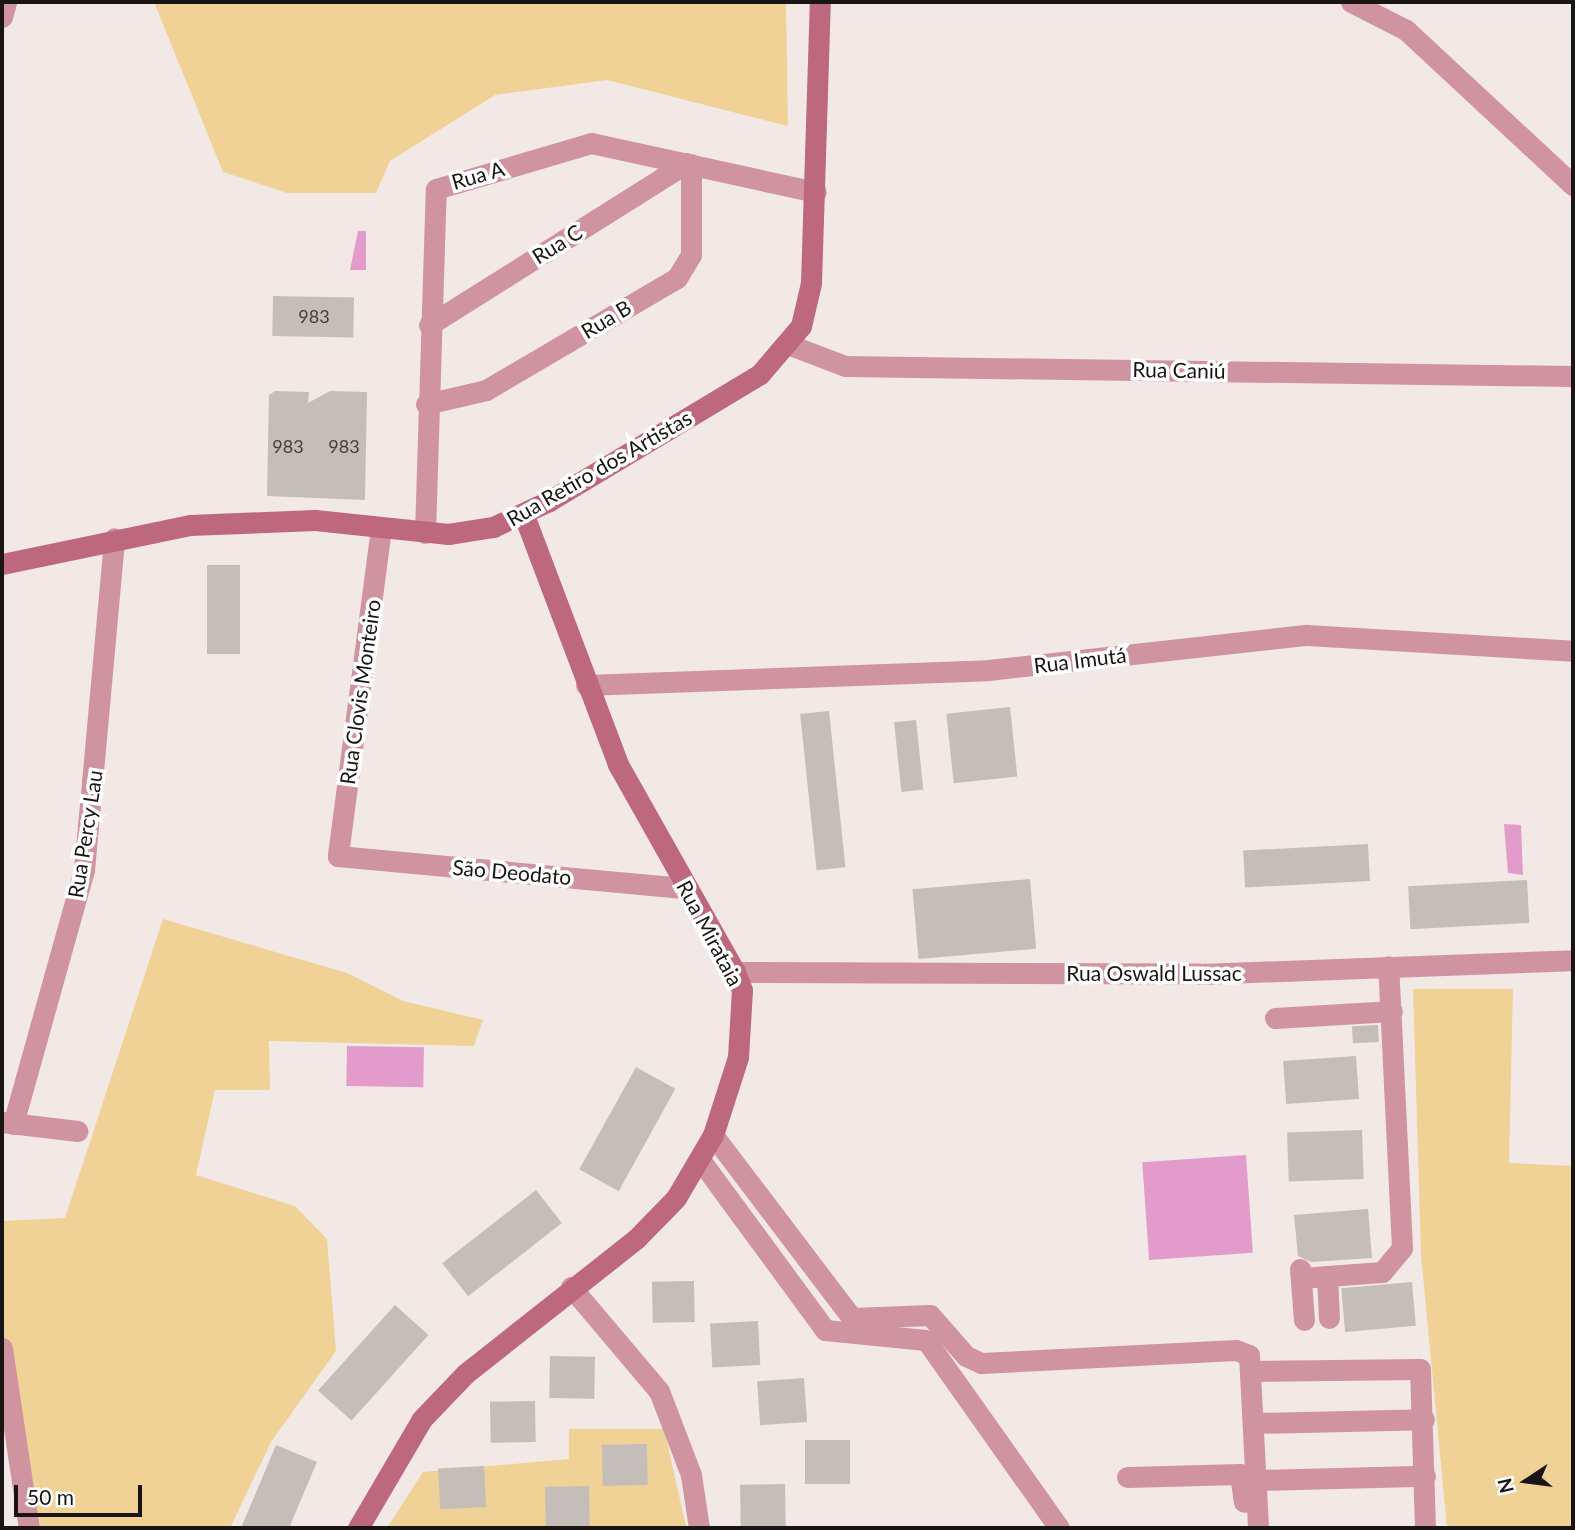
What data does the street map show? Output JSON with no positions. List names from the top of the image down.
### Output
{
  "streets": {
    "street": [
      "Rua A",
      "Rua C",
      "Rua B",
      "Rua Caniú",
      "Rua Retiro dos Artistas",
      "Rua Imutá",
      "Rua Clovis Monteiro",
      "Rua Percy Lau",
      "São Deodato",
      "Rua Mirataia",
      "Rua Oswald Lussac"
    ]
  },
  "crossings": [
    ["Rua A", "Rua C"],
    ["Rua A", "Rua B"],
    ["Rua A", "Rua Retiro dos Artistas"],
    ["Rua C", "Rua B"],
    ["Rua Caniú", "Rua Retiro dos Artistas"],
    ["Rua Retiro dos Artistas", "Rua Clovis Monteiro"],
    ["Rua Retiro dos Artistas", "Rua Percy Lau"],
    ["Rua Retiro dos Artistas", "Rua Mirataia"],
    ["Rua Imutá", "Rua Mirataia"],
    ["Rua Clovis Monteiro", "São Deodato"],
    ["São Deodato", "Rua Mirataia"],
    ["Rua Mirataia", "Rua Oswald Lussac"]
  ],
  "house_numbers": ["983", "983", "983"],
  "scale_bar": "50 m",
  "north": "left"
}
